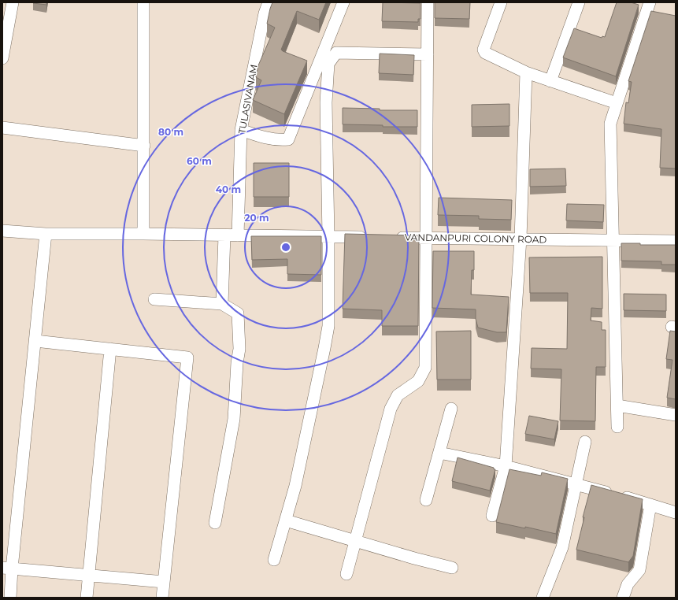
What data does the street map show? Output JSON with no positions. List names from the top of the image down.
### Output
{
  "streets": {
    "street": ["TULASIVANAM", "VANDANPURI COLONY ROAD"]
  },
  "rings": [
    "80 m",
    "60 m",
    "40 m",
    "20 m"
  ]
}
